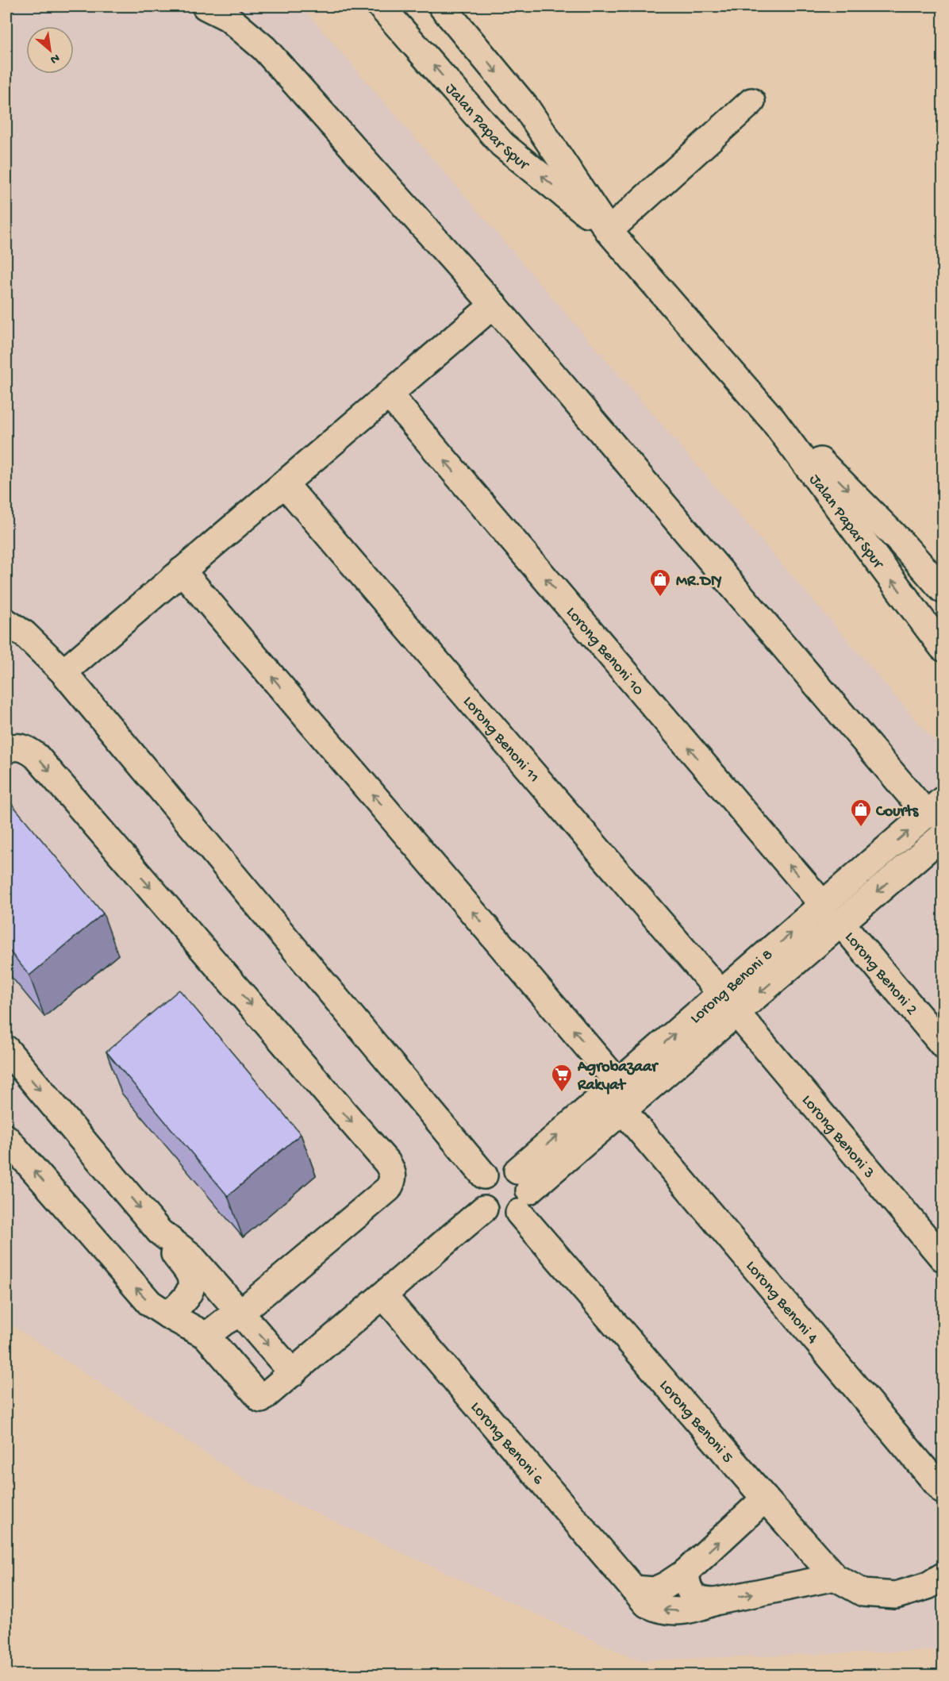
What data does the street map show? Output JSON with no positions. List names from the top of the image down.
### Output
{
  "streets": {
    "street": [
      "Jalan Papar Spur",
      "Lorong Benoni 10",
      "Lorong Benoni 11",
      "Lorong Benoni 2",
      "Lorong Benoni 8",
      "Lorong Benoni 3",
      "Lorong Benoni 4",
      "Lorong Benoni 5",
      "Lorong Benoni 6"
    ]
  },
  "crossings": [
    ["Lorong Benoni 10", "Lorong Benoni 2"],
    ["Lorong Benoni 10", "Lorong Benoni 8"],
    ["Lorong Benoni 11", "Lorong Benoni 8"],
    ["Lorong Benoni 11", "Lorong Benoni 3"],
    ["Lorong Benoni 2", "Lorong Benoni 8"],
    ["Lorong Benoni 8", "Lorong Benoni 3"],
    ["Lorong Benoni 8", "Lorong Benoni 4"],
    ["Lorong Benoni 8", "Lorong Benoni 5"],
    ["Lorong Benoni 5", "Lorong Benoni 6"]
  ],
  "places": {
    "shop": ["MR.DIY", "Courts"],
    "supermarket": ["Agrobazaar Rakyat"]
  },
  "north": "bottom right"
}
